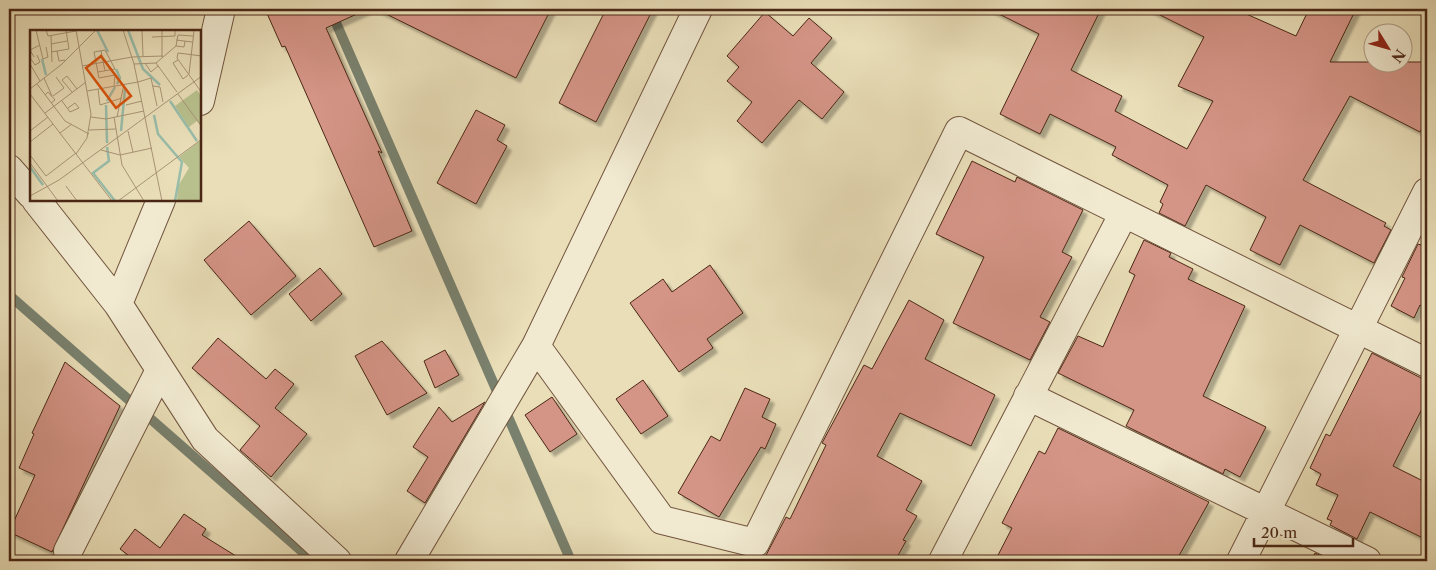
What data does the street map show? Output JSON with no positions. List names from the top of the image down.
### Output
{
  "scale_bar": "20 m",
  "north": "bottom right"
}
